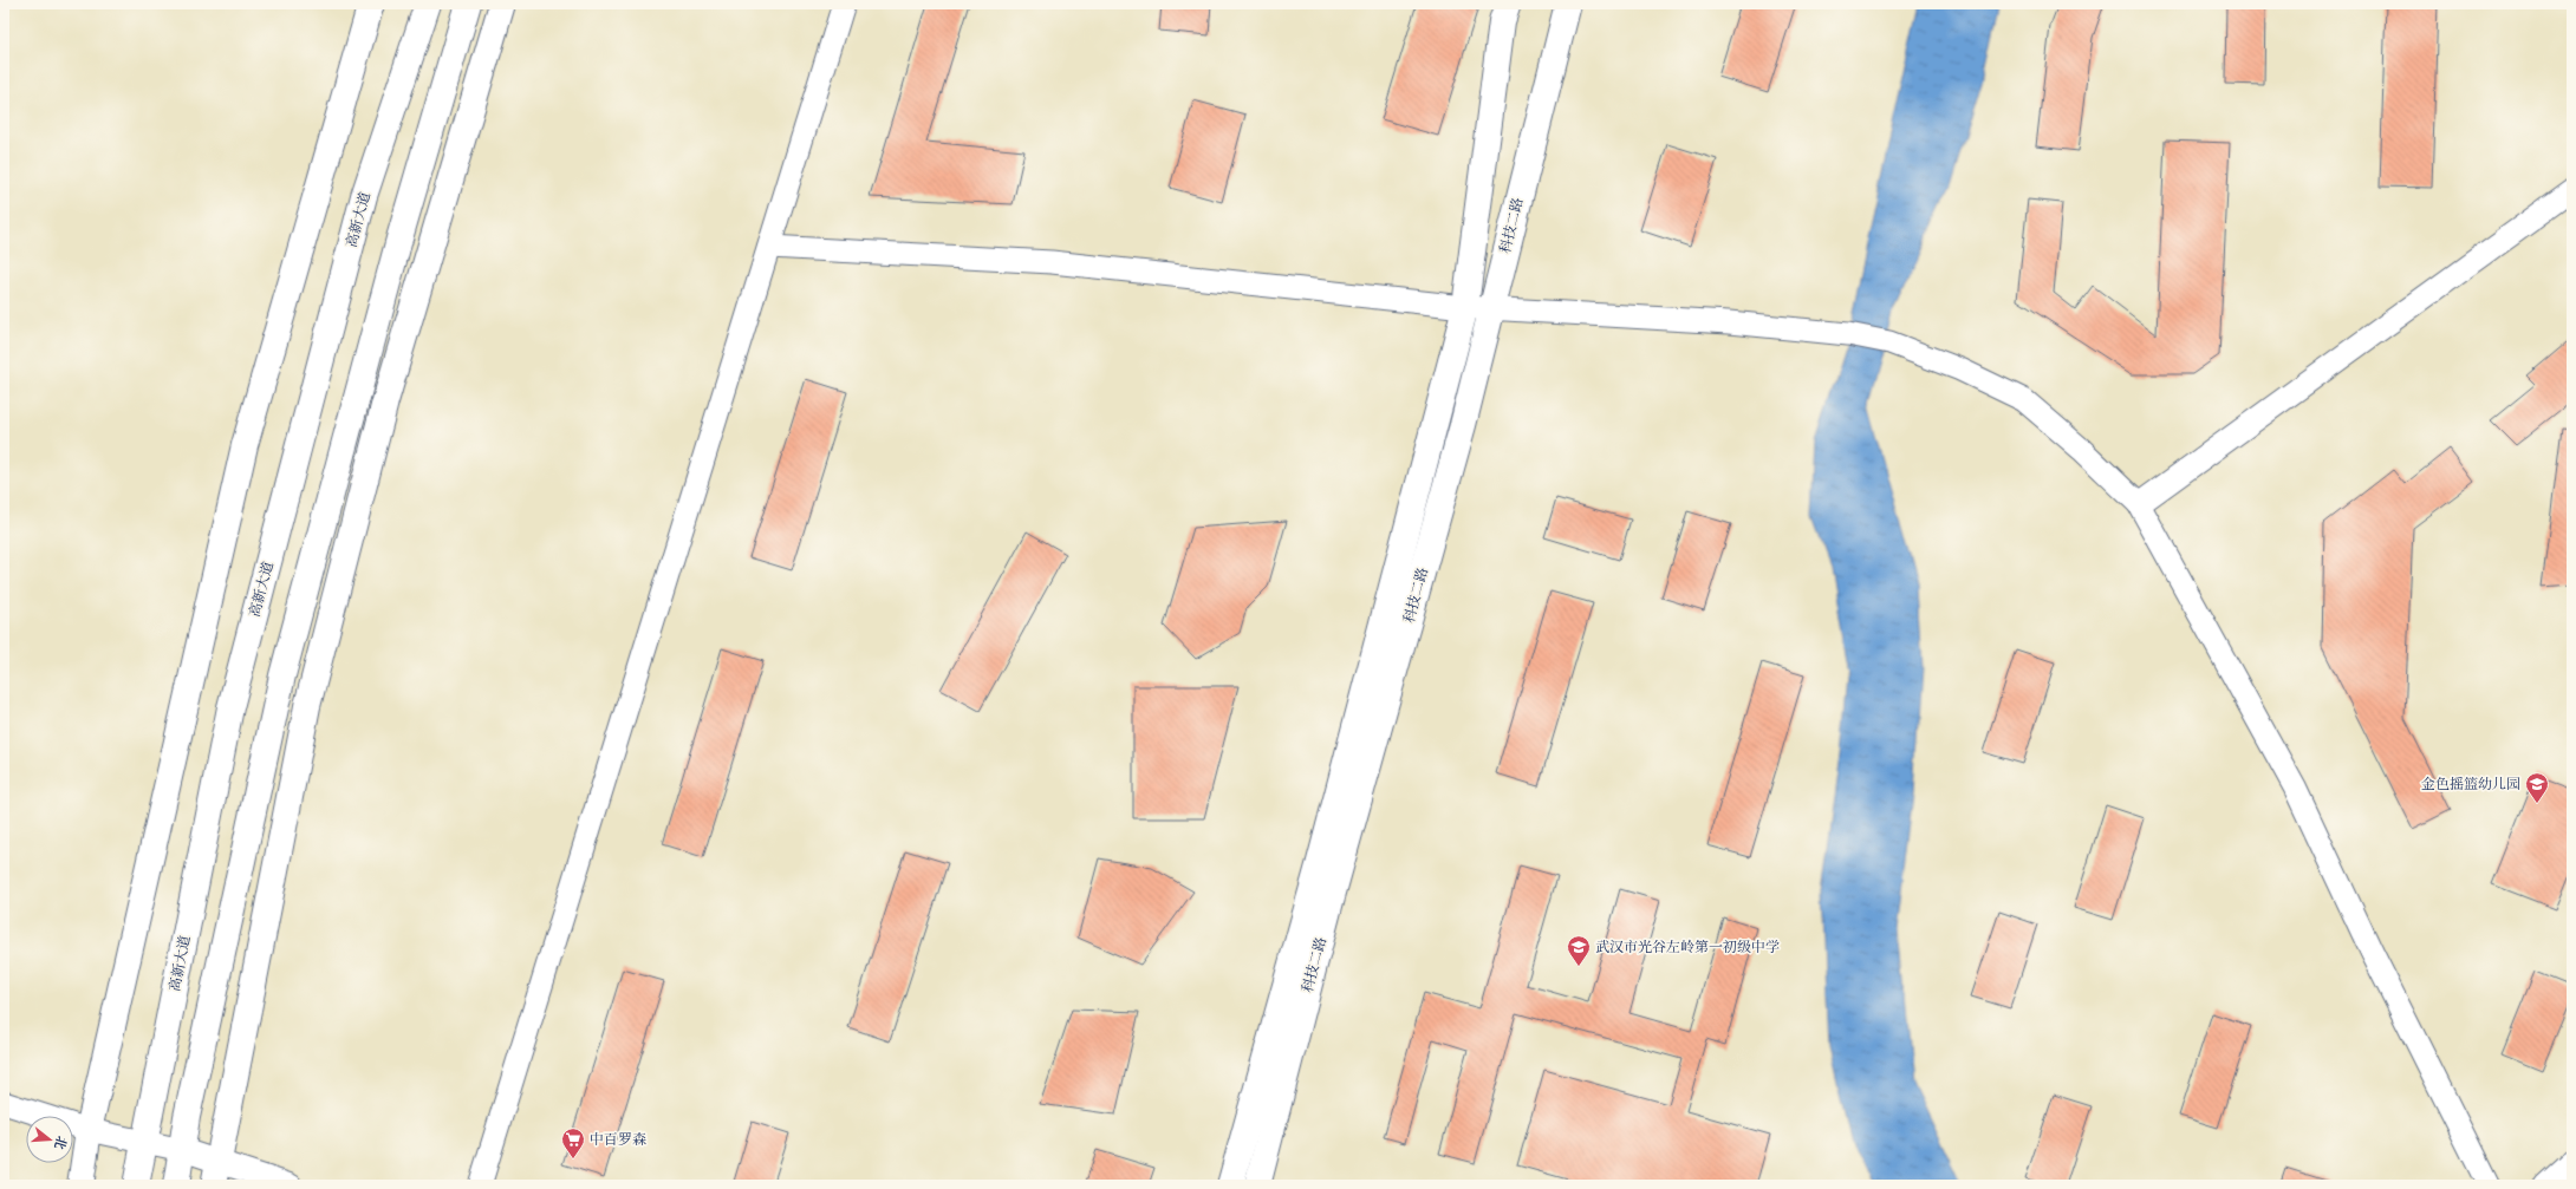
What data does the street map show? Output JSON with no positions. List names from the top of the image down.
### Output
{
  "streets": {
    "main road": ["高新大道", "科技二路"]
  },
  "places": {
    "school or university": ["金色摇篮幼儿园", "武汉市光谷左岭第一初级中学"],
    "supermarket": ["中百罗森"]
  },
  "north": "right"
}
